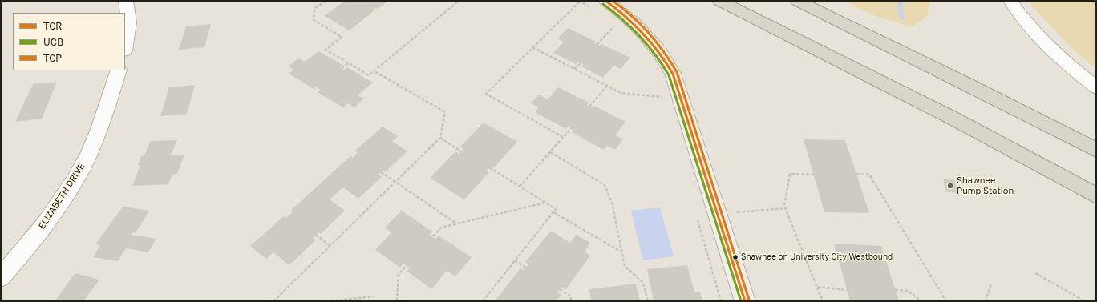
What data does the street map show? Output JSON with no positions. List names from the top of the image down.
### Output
{
  "streets": {
    "street": ["ELIZABETH DRIVE"]
  },
  "places": ["Shawnee Pump Station", "Shawnee on University City Westbound"],
  "lines": ["transit line TCR", "transit line TCP", "transit line UCB"],
  "legend": ["TCR", "UCB", "TCP"]
}
